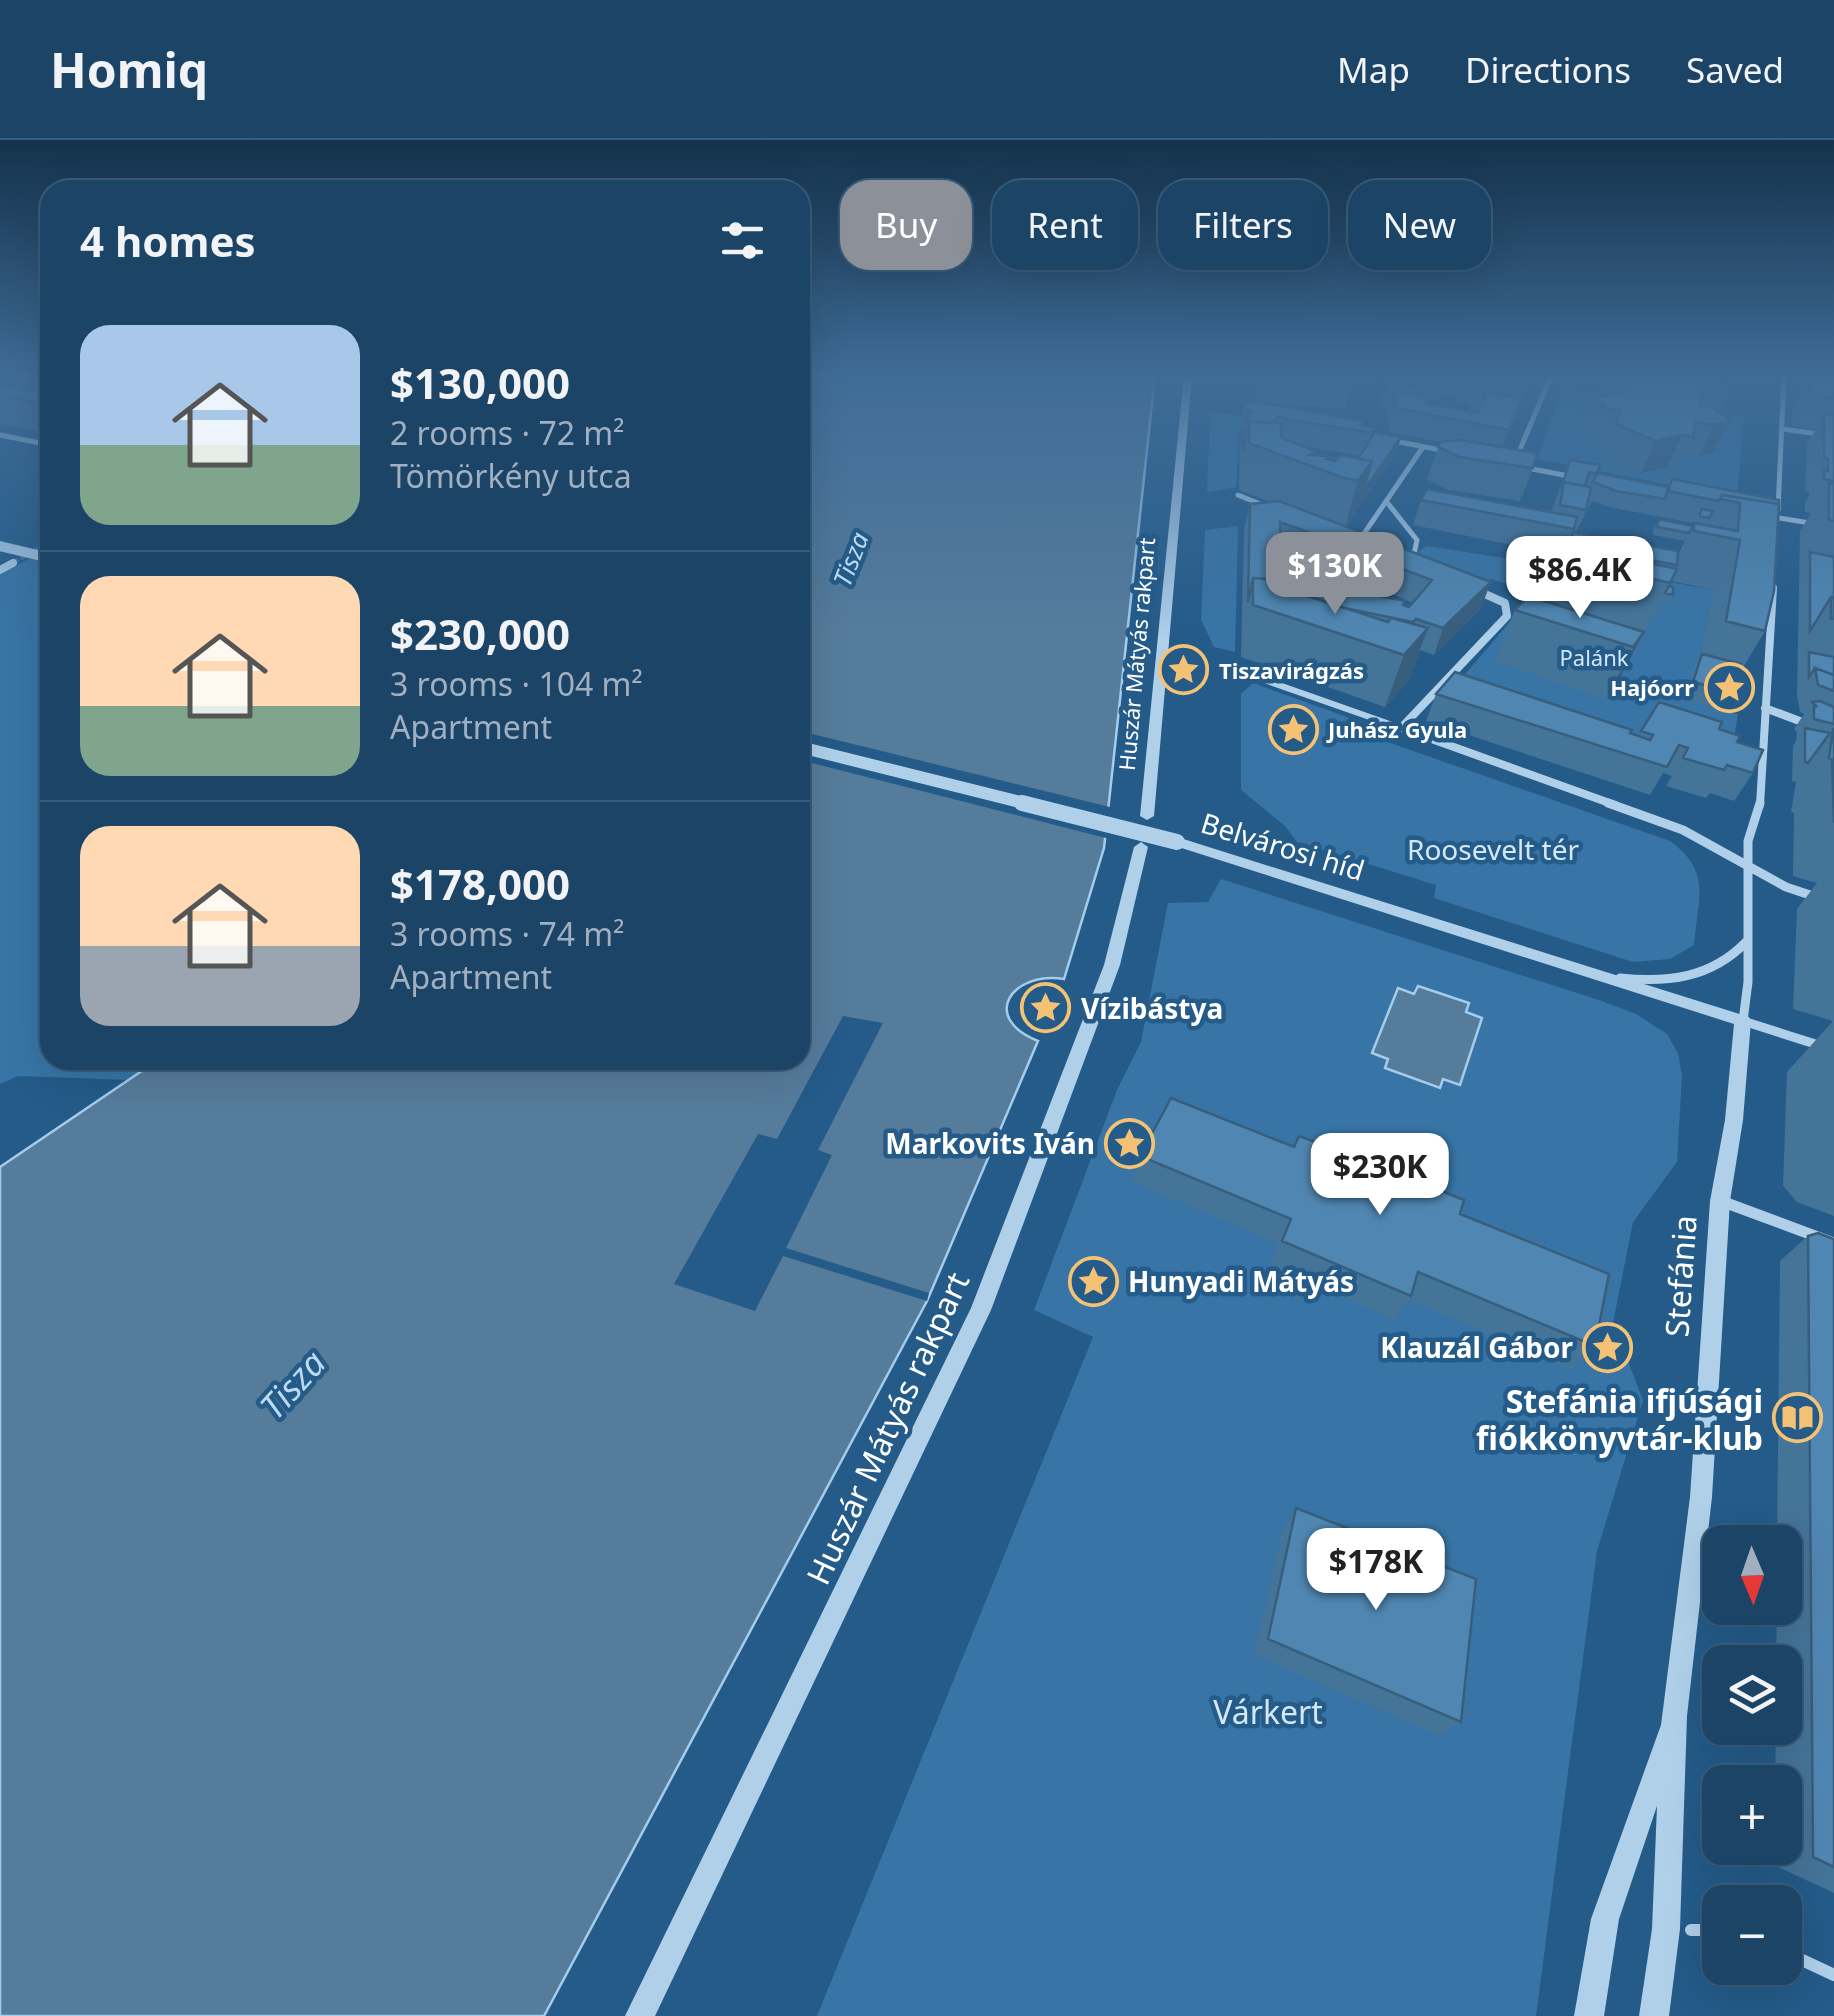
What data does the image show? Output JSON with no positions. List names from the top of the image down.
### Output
{
  "streets": {
    "street": ["Huszár Mátyás rakpart", "Belvárosi híd", "Stefánia"]
  },
  "crossings": [
    ["Belvárosi híd", "Stefánia"]
  ],
  "water": ["Tisza"],
  "parks": ["Palánk", "Roosevelt tér", "Várkert"],
  "places": {
    "place": [
      "Tiszavirágzás",
      "Hajóorr",
      "Juhász Gyula",
      "Vízibástya",
      "Markovits Iván",
      "Hunyadi Mátyás",
      "Klauzál Gábor"
    ],
    "library": ["Stefánia ifjúsági fiókkönyvtár-klub"]
  },
  "north": "bottom",
  "page": {
    "header": "Homiq",
    "nav": ["Map", "Directions", "Saved"],
    "chip": [
      "Buy",
      "Rent",
      "Filters",
      "New"
    ],
    "heading": "4 homes",
    "list": [
      {
        "name": "$130,000",
        "note": "2 rooms · 72 m² · Tömörkény utca"
      },
      {
        "name": "$230,000",
        "note": "3 rooms · 104 m² · Apartment"
      },
      {
        "name": "$178,000",
        "note": "3 rooms · 74 m² · Apartment"
      }
    ],
    "price": [
      "$130K",
      "$86.4K",
      "$230K",
      "$178K"
    ],
    "map_buttons": ["+", "−"]
  }
}
